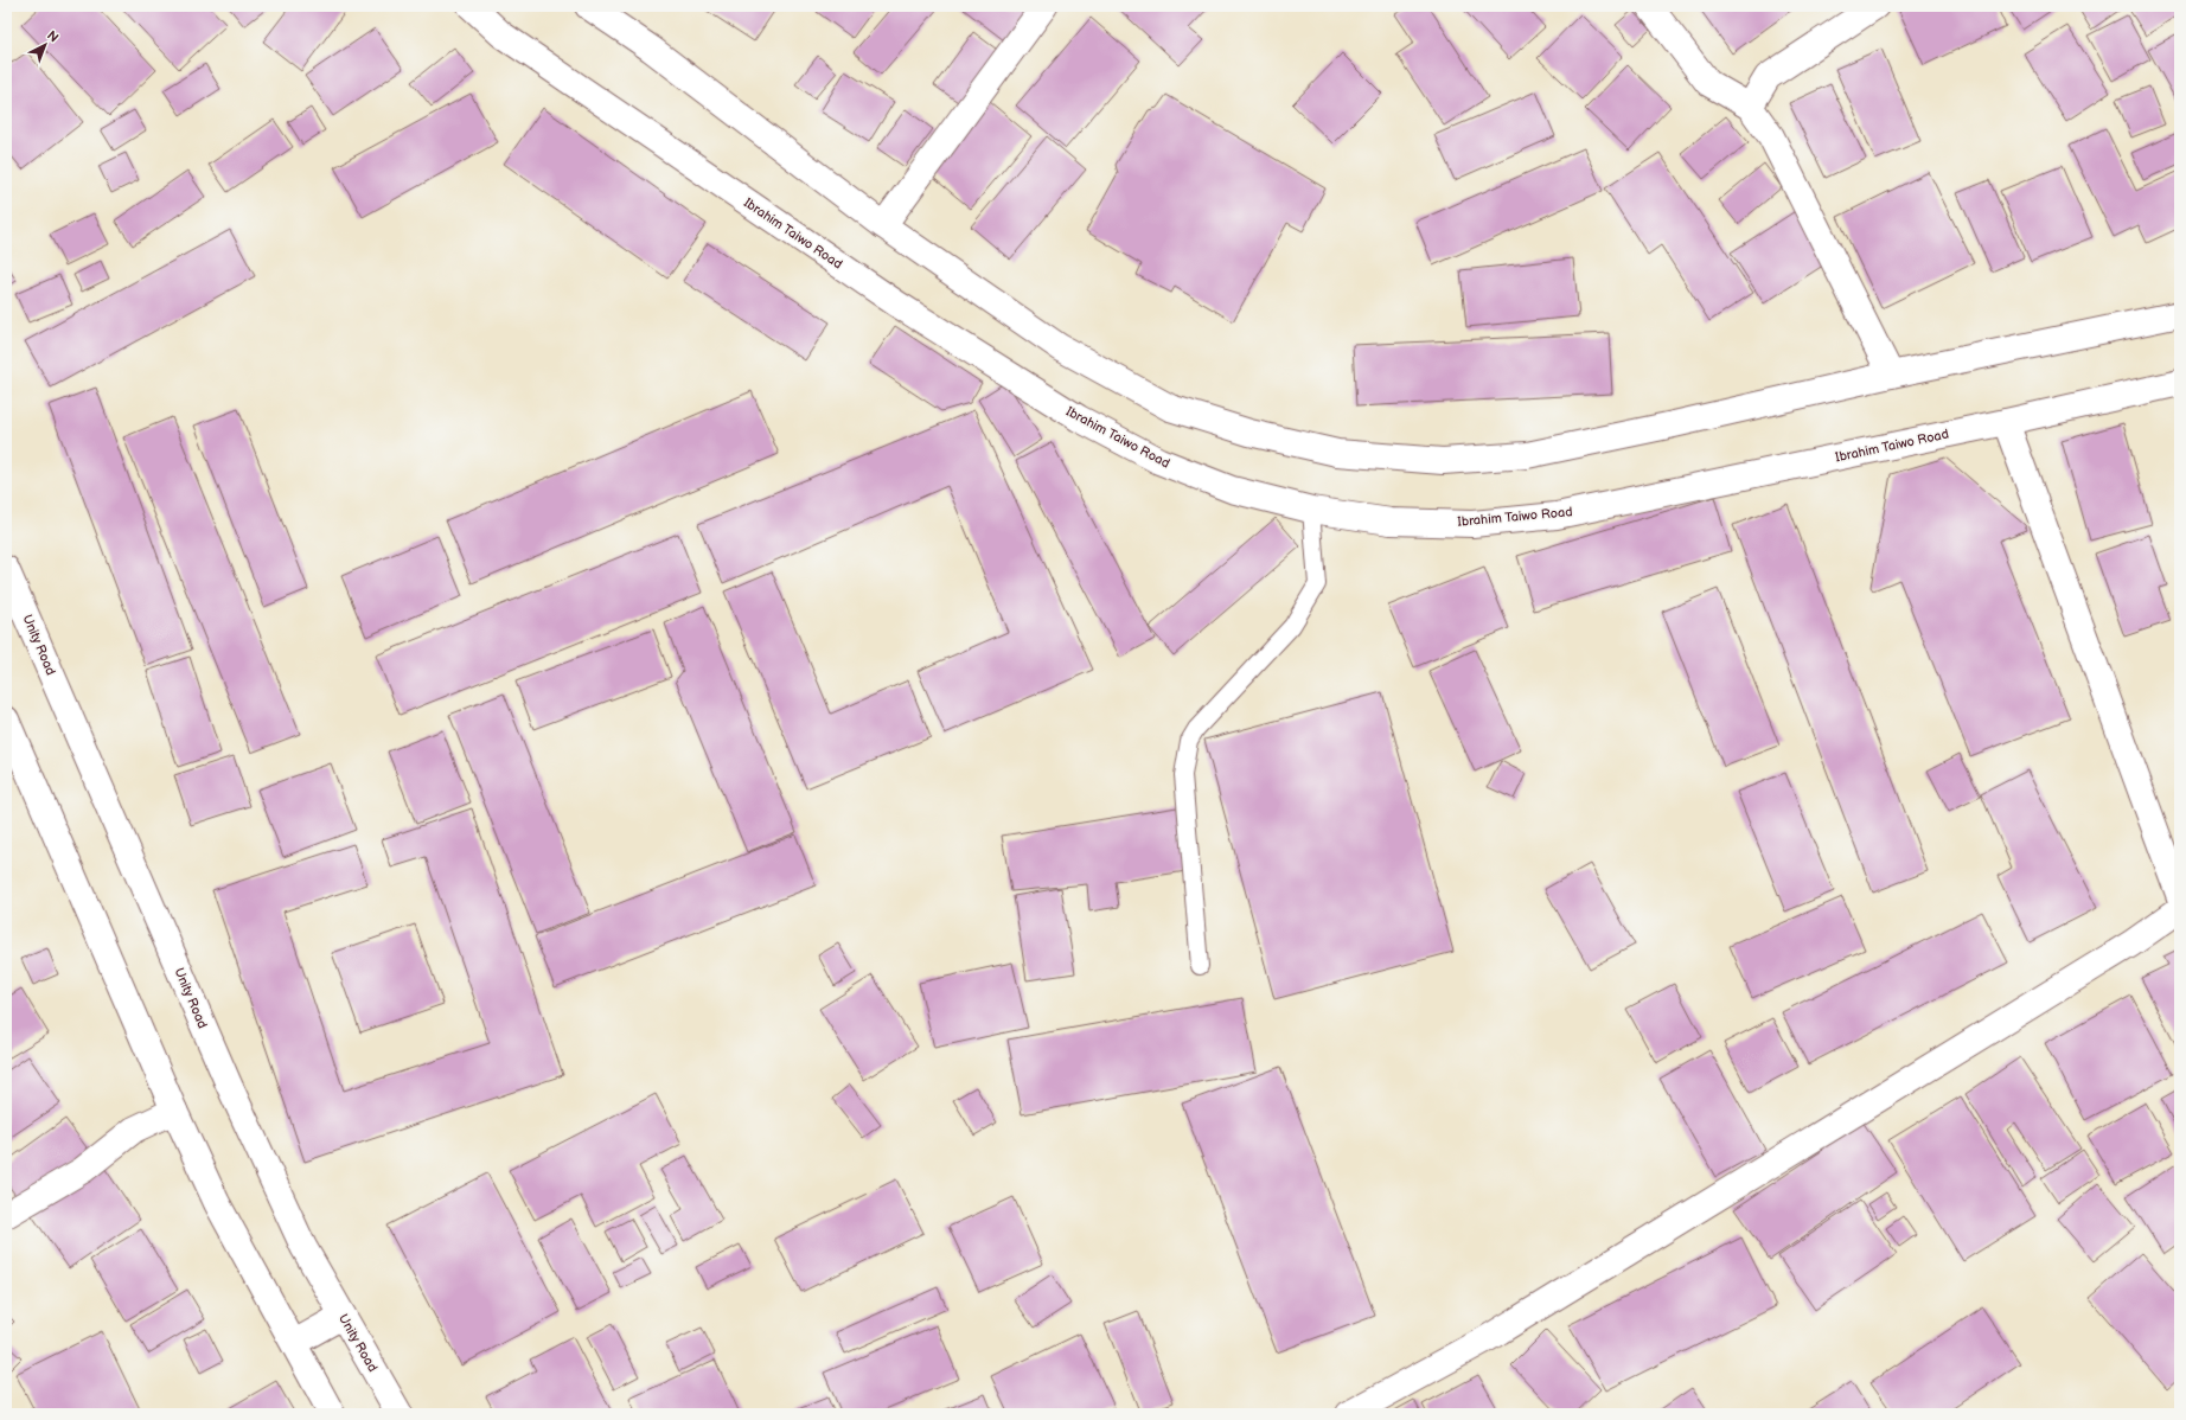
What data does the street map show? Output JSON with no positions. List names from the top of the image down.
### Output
{
  "streets": {
    "main road": ["Ibrahim Taiwo Road", "Unity Road"]
  },
  "north": "top right"
}
